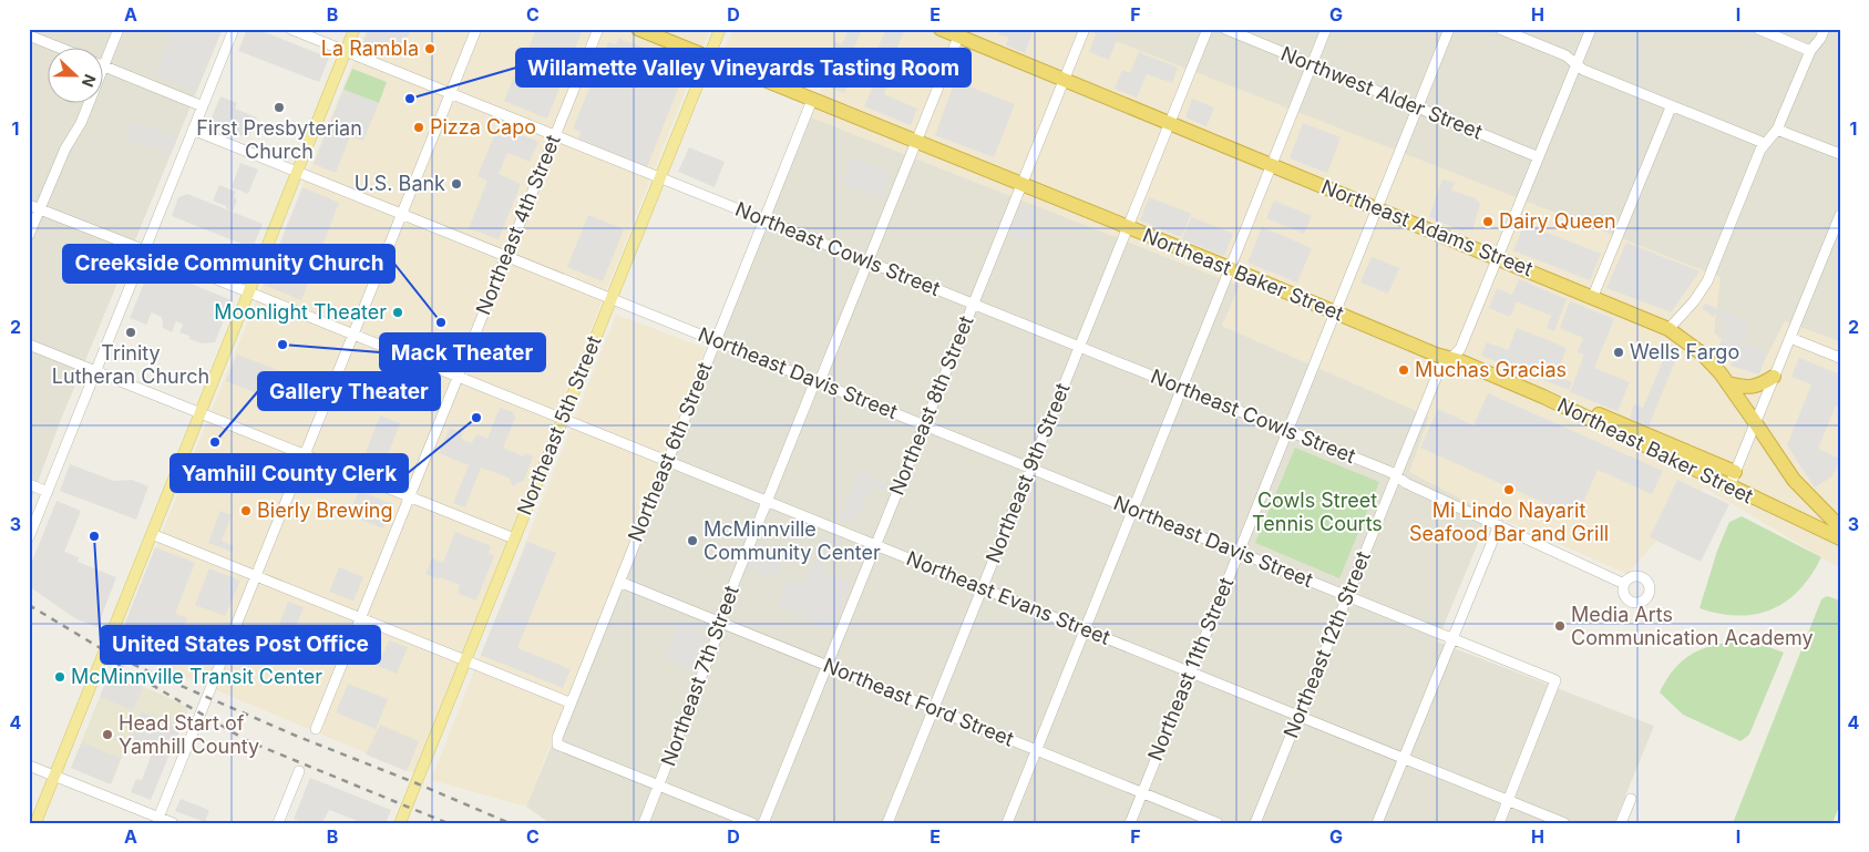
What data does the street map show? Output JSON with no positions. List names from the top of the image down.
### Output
{
  "streets": {
    "highway": ["Northeast Adams Street", "Northeast Baker Street"],
    "main road": ["Northeast 5th Street"],
    "street": [
      "Northwest Alder Street",
      "Northeast 4th Street",
      "Northeast Cowls Street",
      "Northeast Davis Street",
      "Northeast 8th Street",
      "Northeast 6th Street",
      "Northeast 9th Street",
      "Northeast Evans Street",
      "Northeast 12th Street",
      "Northeast 11th Street",
      "Northeast 7th Street",
      "Northeast Ford Street"
    ]
  },
  "crossings": [
    ["Northwest Alder Street", "Northeast 12th Street"],
    ["Northwest Alder Street", "Northeast 11th Street"],
    ["Northeast 4th Street", "Northeast Cowls Street"],
    ["Northeast 4th Street", "Northeast Davis Street"],
    ["Northeast 4th Street", "Northeast Evans Street"],
    ["Northeast Adams Street", "Northeast 8th Street"],
    ["Northeast Adams Street", "Northeast 9th Street"],
    ["Northeast Adams Street", "Northeast 12th Street"],
    ["Northeast Adams Street", "Northeast 11th Street"],
    ["Northeast Adams Street", "Northeast 7th Street"],
    ["Northeast Cowls Street", "Northeast 8th Street"],
    ["Northeast Cowls Street", "Northeast 5th Street"],
    ["Northeast Cowls Street", "Northeast 6th Street"],
    ["Northeast Cowls Street", "Northeast 9th Street"],
    ["Northeast Cowls Street", "Northeast 12th Street"],
    ["Northeast Cowls Street", "Northeast 11th Street"],
    ["Northeast Cowls Street", "Northeast 7th Street"],
    ["Northeast Baker Street", "Northeast 8th Street"],
    ["Northeast Baker Street", "Northeast 5th Street"],
    ["Northeast Baker Street", "Northeast 6th Street"],
    ["Northeast Baker Street", "Northeast 9th Street"],
    ["Northeast Baker Street", "Northeast 12th Street"],
    ["Northeast Baker Street", "Northeast 11th Street"],
    ["Northeast Baker Street", "Northeast 7th Street"],
    ["Northeast Davis Street", "Northeast 8th Street"],
    ["Northeast Davis Street", "Northeast 5th Street"],
    ["Northeast Davis Street", "Northeast 6th Street"],
    ["Northeast Davis Street", "Northeast 9th Street"],
    ["Northeast Davis Street", "Northeast Evans Street"],
    ["Northeast Davis Street", "Northeast 12th Street"],
    ["Northeast Davis Street", "Northeast 11th Street"],
    ["Northeast Davis Street", "Northeast 7th Street"],
    ["Northeast 8th Street", "Northeast Evans Street"],
    ["Northeast 8th Street", "Northeast Ford Street"],
    ["Northeast 5th Street", "Northeast Evans Street"],
    ["Northeast 6th Street", "Northeast Evans Street"],
    ["Northeast 6th Street", "Northeast 7th Street"],
    ["Northeast 6th Street", "Northeast Ford Street"],
    ["Northeast 9th Street", "Northeast Evans Street"],
    ["Northeast 9th Street", "Northeast Ford Street"],
    ["Northeast Evans Street", "Northeast 12th Street"],
    ["Northeast Evans Street", "Northeast 11th Street"],
    ["Northeast Evans Street", "Northeast 7th Street"],
    ["Northeast 11th Street", "Northeast Ford Street"],
    ["Northeast 7th Street", "Northeast Ford Street"]
  ],
  "parks": ["Cowls Street Tennis Courts"],
  "places": [
    "La Rambla",
    "Willamette Valley Vineyards Tasting Room",
    "First Presbyterian Church",
    "Pizza Capo",
    "U.S. Bank",
    "Dairy Queen",
    "Moonlight Theater",
    "Creekside Community Church",
    "Trinity Lutheran Church",
    "Mack Theater",
    "Wells Fargo",
    "Muchas Gracias",
    "Yamhill County Clerk",
    "Gallery Theater",
    "Mi Lindo Nayarit Seafood Bar and Grill",
    "Bierly Brewing",
    "United States Post Office",
    "McMinnville Community Center",
    "Media Arts Communication Academy",
    "McMinnville Transit Center",
    "Head Start of Yamhill County"
  ],
  "north": "right",
  "grid": {
    "columns": [
      "A",
      "B",
      "C",
      "D",
      "E",
      "F",
      "G",
      "H",
      "I"
    ],
    "rows": [
      "1",
      "2",
      "3",
      "4"
    ]
  }
}
